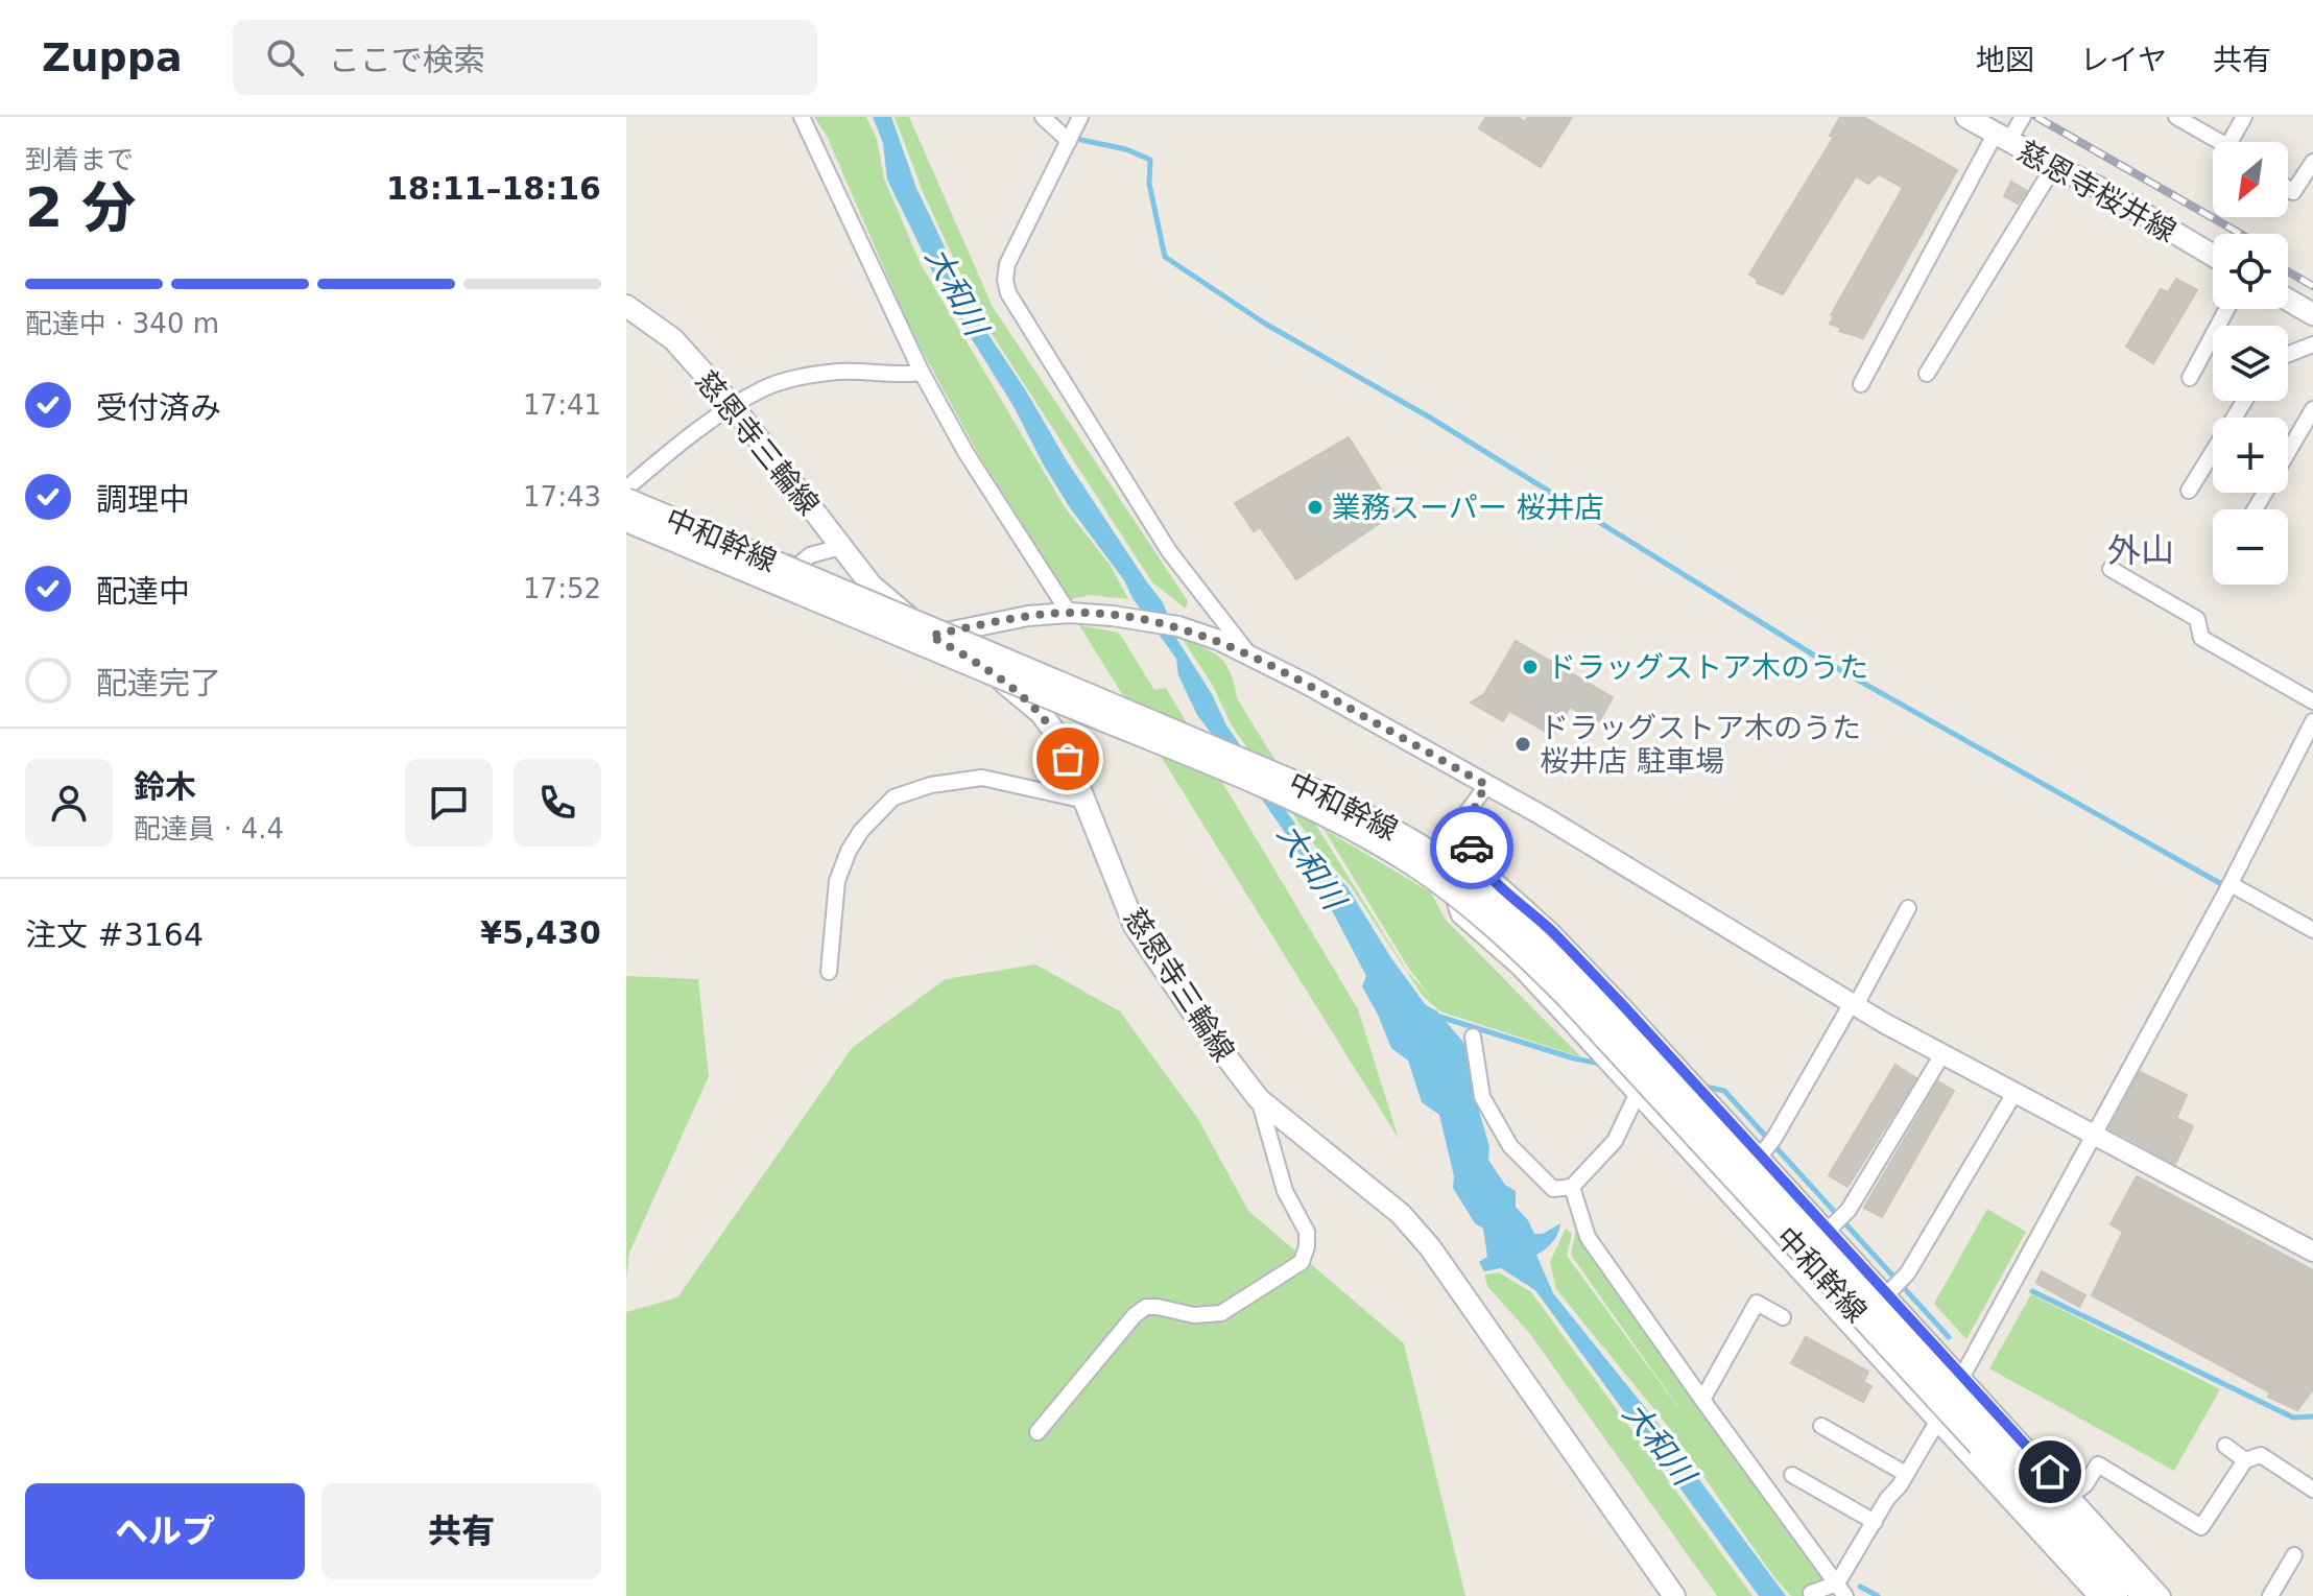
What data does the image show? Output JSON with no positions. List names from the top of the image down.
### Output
{
  "streets": {
    "main road": ["慈恩寺桜井線", "慈恩寺三輪線", "中和幹線"]
  },
  "districts": ["外山"],
  "water": ["大和川"],
  "places": ["業務スーパー 桜井店", "ドラッグストア木のうた", "ドラッグストア木のうた 桜井店 駐車場"],
  "north": "bottom left",
  "page": {
    "header": "Zuppa",
    "search": "ここで検索",
    "nav": ["地図", "レイヤ", "共有"],
    "heading": ["2 分", "到着まで", "18:11–18:16"],
    "panel": [
      "鈴木",
      "配達員 · 4.4",
      "注文 #3164",
      "¥5,430"
    ],
    "map_buttons": ["+", "−"],
    "bar": "配達中 · 340 m",
    "list": [
      ["受付済み", "17:41"],
      ["調理中", "17:43"],
      ["配達中", "17:52"],
      "配達完了"
    ],
    "buttons": ["ヘルプ", "共有"]
  }
}
